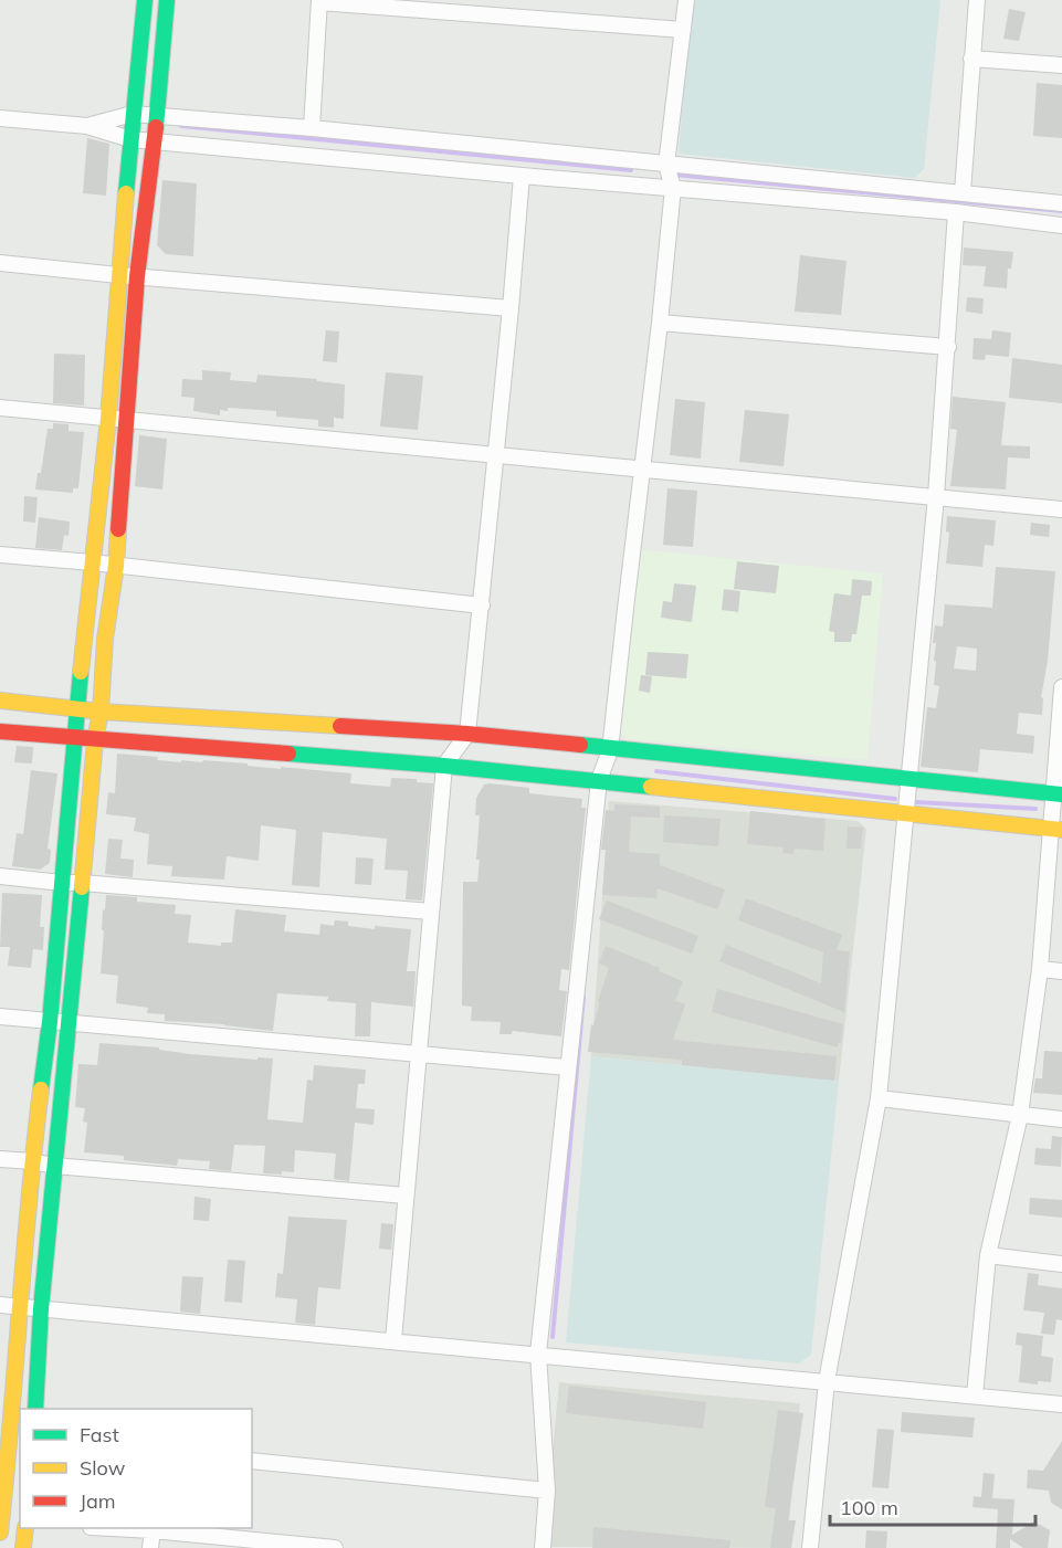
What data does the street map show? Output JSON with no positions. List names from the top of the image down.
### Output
{
  "legend": ["Fast", "Slow", "Jam"],
  "scale_bar": "100 m"
}
